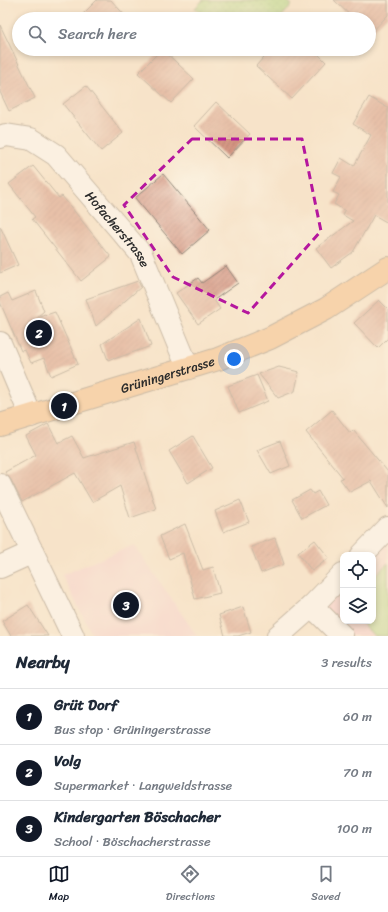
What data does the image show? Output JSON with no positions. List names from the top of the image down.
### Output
{
  "streets": {
    "main road": ["Grüningerstrasse"],
    "street": ["Hofacherstrasse"]
  },
  "crossings": [
    ["Hofacherstrasse", "Grüningerstrasse"]
  ],
  "page": {
    "search": "Search here",
    "pins": ["2", "1", "3"],
    "heading": ["Nearby", "3 results"],
    "list": [
      {
        "mark": "1",
        "name": "Grüt Dorf",
        "note": "Bus stop · Grüningerstrasse",
        "value": "60 m"
      },
      {
        "mark": "2",
        "name": "Volg",
        "note": "Supermarket · Langweidstrasse",
        "value": "70 m"
      },
      {
        "mark": "3",
        "name": "Kindergarten Böschacher",
        "note": "School · Böschacherstrasse",
        "value": "100 m"
      }
    ],
    "nav": ["Map", "Directions", "Saved"]
  }
}
